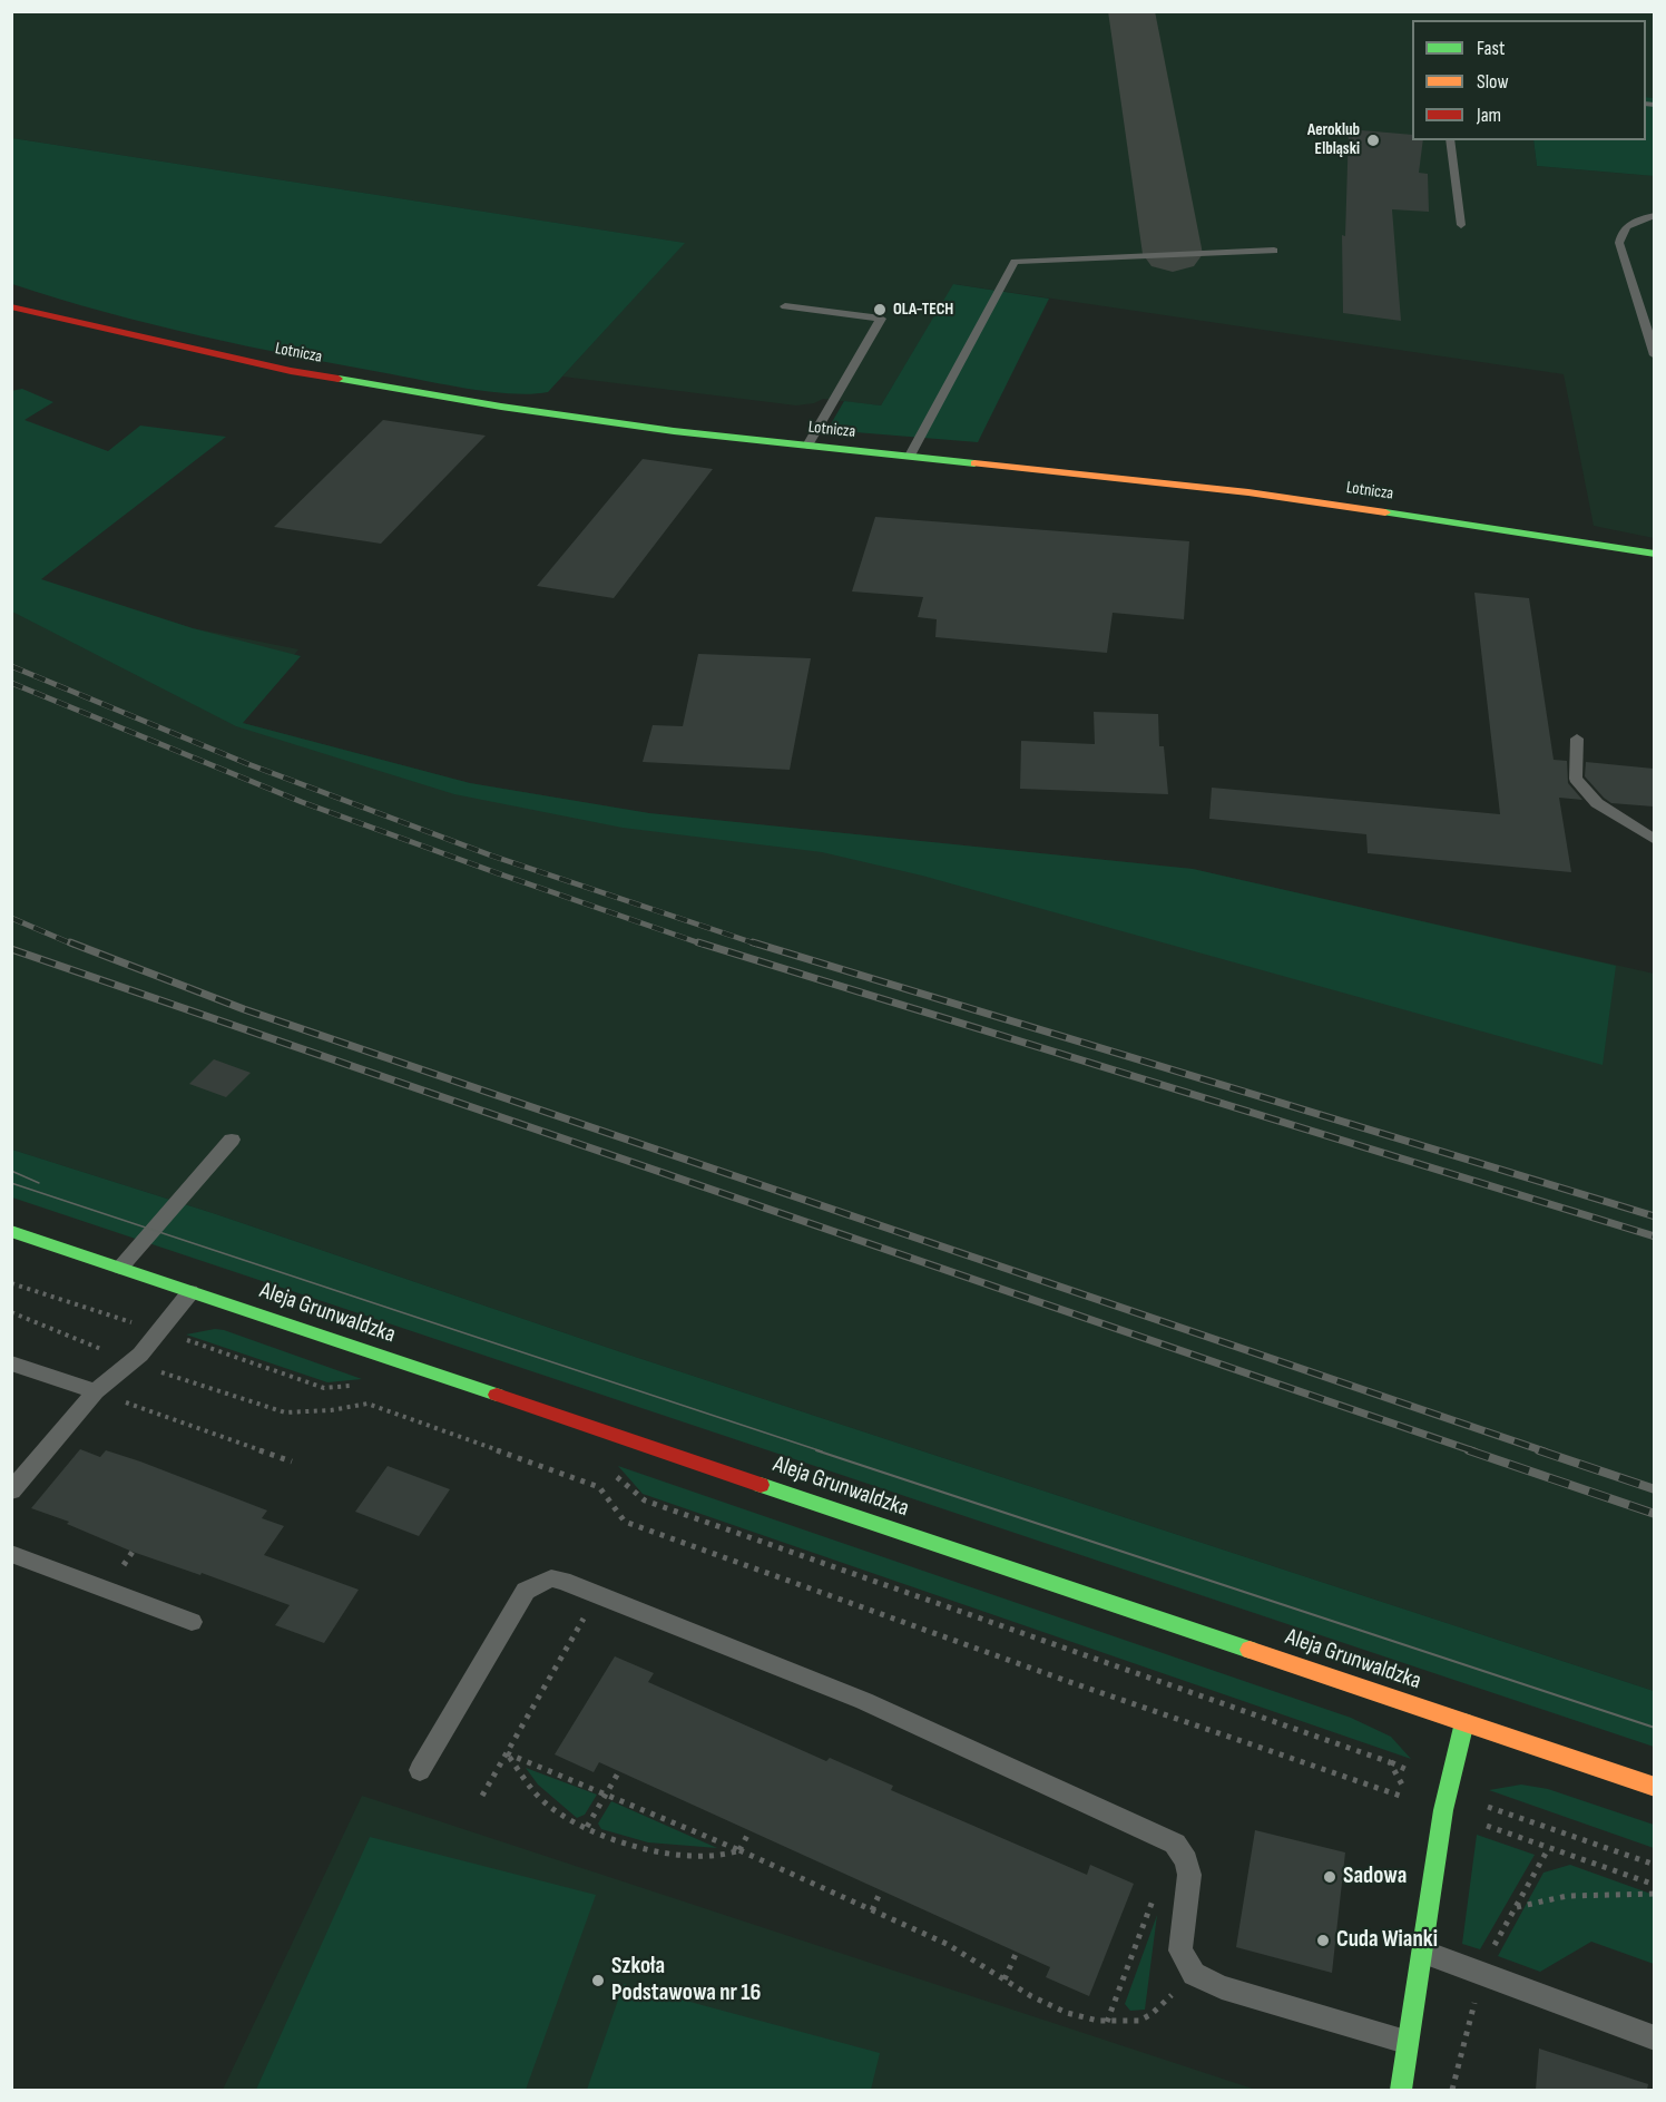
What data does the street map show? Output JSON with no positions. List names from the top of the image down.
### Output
{
  "streets": {
    "street": ["Lotnicza", "Aleja Grunwaldzka"]
  },
  "places": [
    "Aeroklub Elbląski",
    "OLA-TECH",
    "Sadowa",
    "Cuda Wianki",
    "Szkoła Podstawowa nr 16"
  ],
  "legend": ["Fast", "Slow", "Jam"]
}
